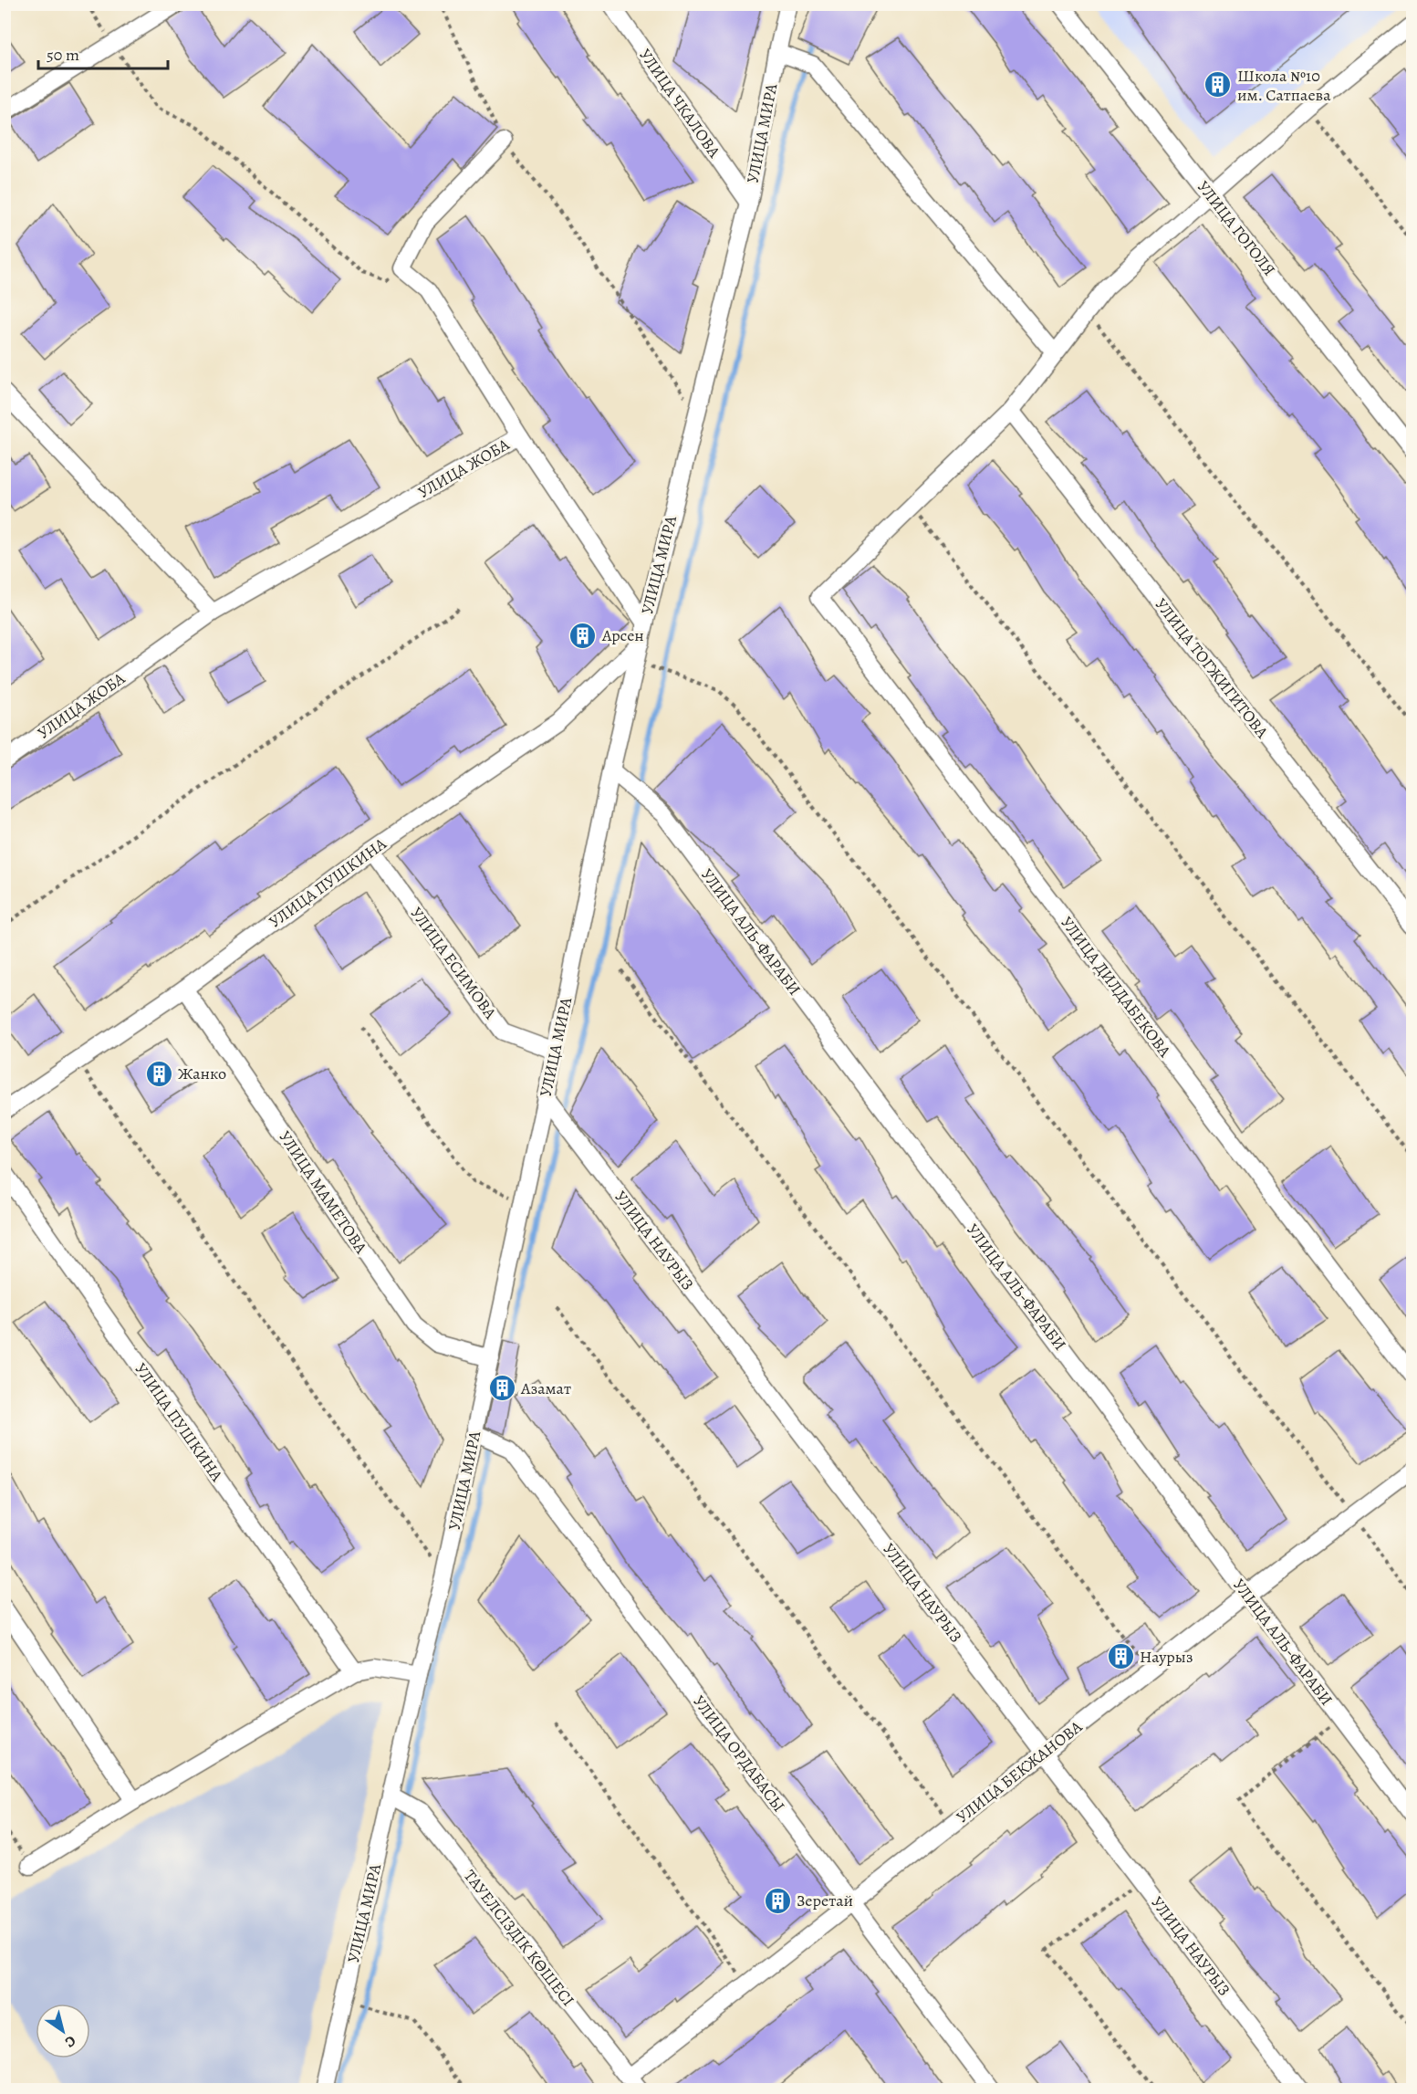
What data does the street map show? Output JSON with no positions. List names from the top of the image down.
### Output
{
  "streets": {
    "street": [
      "УЛИЦА ЧКАЛОВА",
      "УЛИЦА МИРА",
      "УЛИЦА ГОГОЛЯ",
      "УЛИЦА ЖОБА",
      "УЛИЦА ТОГЖИГИТОВА",
      "УЛИЦА ПУШКИНА",
      "УЛИЦА АЛЬ-ФАРАБИ",
      "УЛИЦА ЕСИМОВА",
      "УЛИЦА ДИЛДАБЕКОВА",
      "УЛИЦА МАМЕТОВА",
      "УЛИЦА НАУРЫЗ",
      "УЛИЦА ОРДАБАСЫ",
      "УЛИЦА БЕКЖАНОВА",
      "ТАУЕЛСІЗДІК КӨШЕСІ"
    ]
  },
  "crossings": [
    ["УЛИЦА ЧКАЛОВА", "УЛИЦА МИРА"],
    ["УЛИЦА МИРА", "УЛИЦА ЖОБА"],
    ["УЛИЦА МИРА", "УЛИЦА ПУШКИНА"],
    ["УЛИЦА МИРА", "УЛИЦА АЛЬ-ФАРАБИ"],
    ["УЛИЦА МИРА", "УЛИЦА ЕСИМОВА"],
    ["УЛИЦА МИРА", "УЛИЦА МАМЕТОВА"],
    ["УЛИЦА МИРА", "УЛИЦА НАУРЫЗ"],
    ["УЛИЦА МИРА", "УЛИЦА ОРДАБАСЫ"],
    ["УЛИЦА МИРА", "ТАУЕЛСІЗДІК КӨШЕСІ"],
    ["УЛИЦА ПУШКИНА", "УЛИЦА ЕСИМОВА"],
    ["УЛИЦА ПУШКИНА", "УЛИЦА МАМЕТОВА"],
    ["УЛИЦА АЛЬ-ФАРАБИ", "УЛИЦА БЕКЖАНОВА"],
    ["УЛИЦА НАУРЫЗ", "УЛИЦА БЕКЖАНОВА"],
    ["УЛИЦА ОРДАБАСЫ", "УЛИЦА БЕКЖАНОВА"],
    ["УЛИЦА БЕКЖАНОВА", "ТАУЕЛСІЗДІК КӨШЕСІ"]
  ],
  "places": {
    "building": [
      "Школа №10 им. Сатпаева",
      "Арсен",
      "Жанко",
      "Азамат",
      "Наурыз",
      "Зеретай"
    ]
  },
  "scale_bar": "50 m",
  "north": "bottom right"
}
